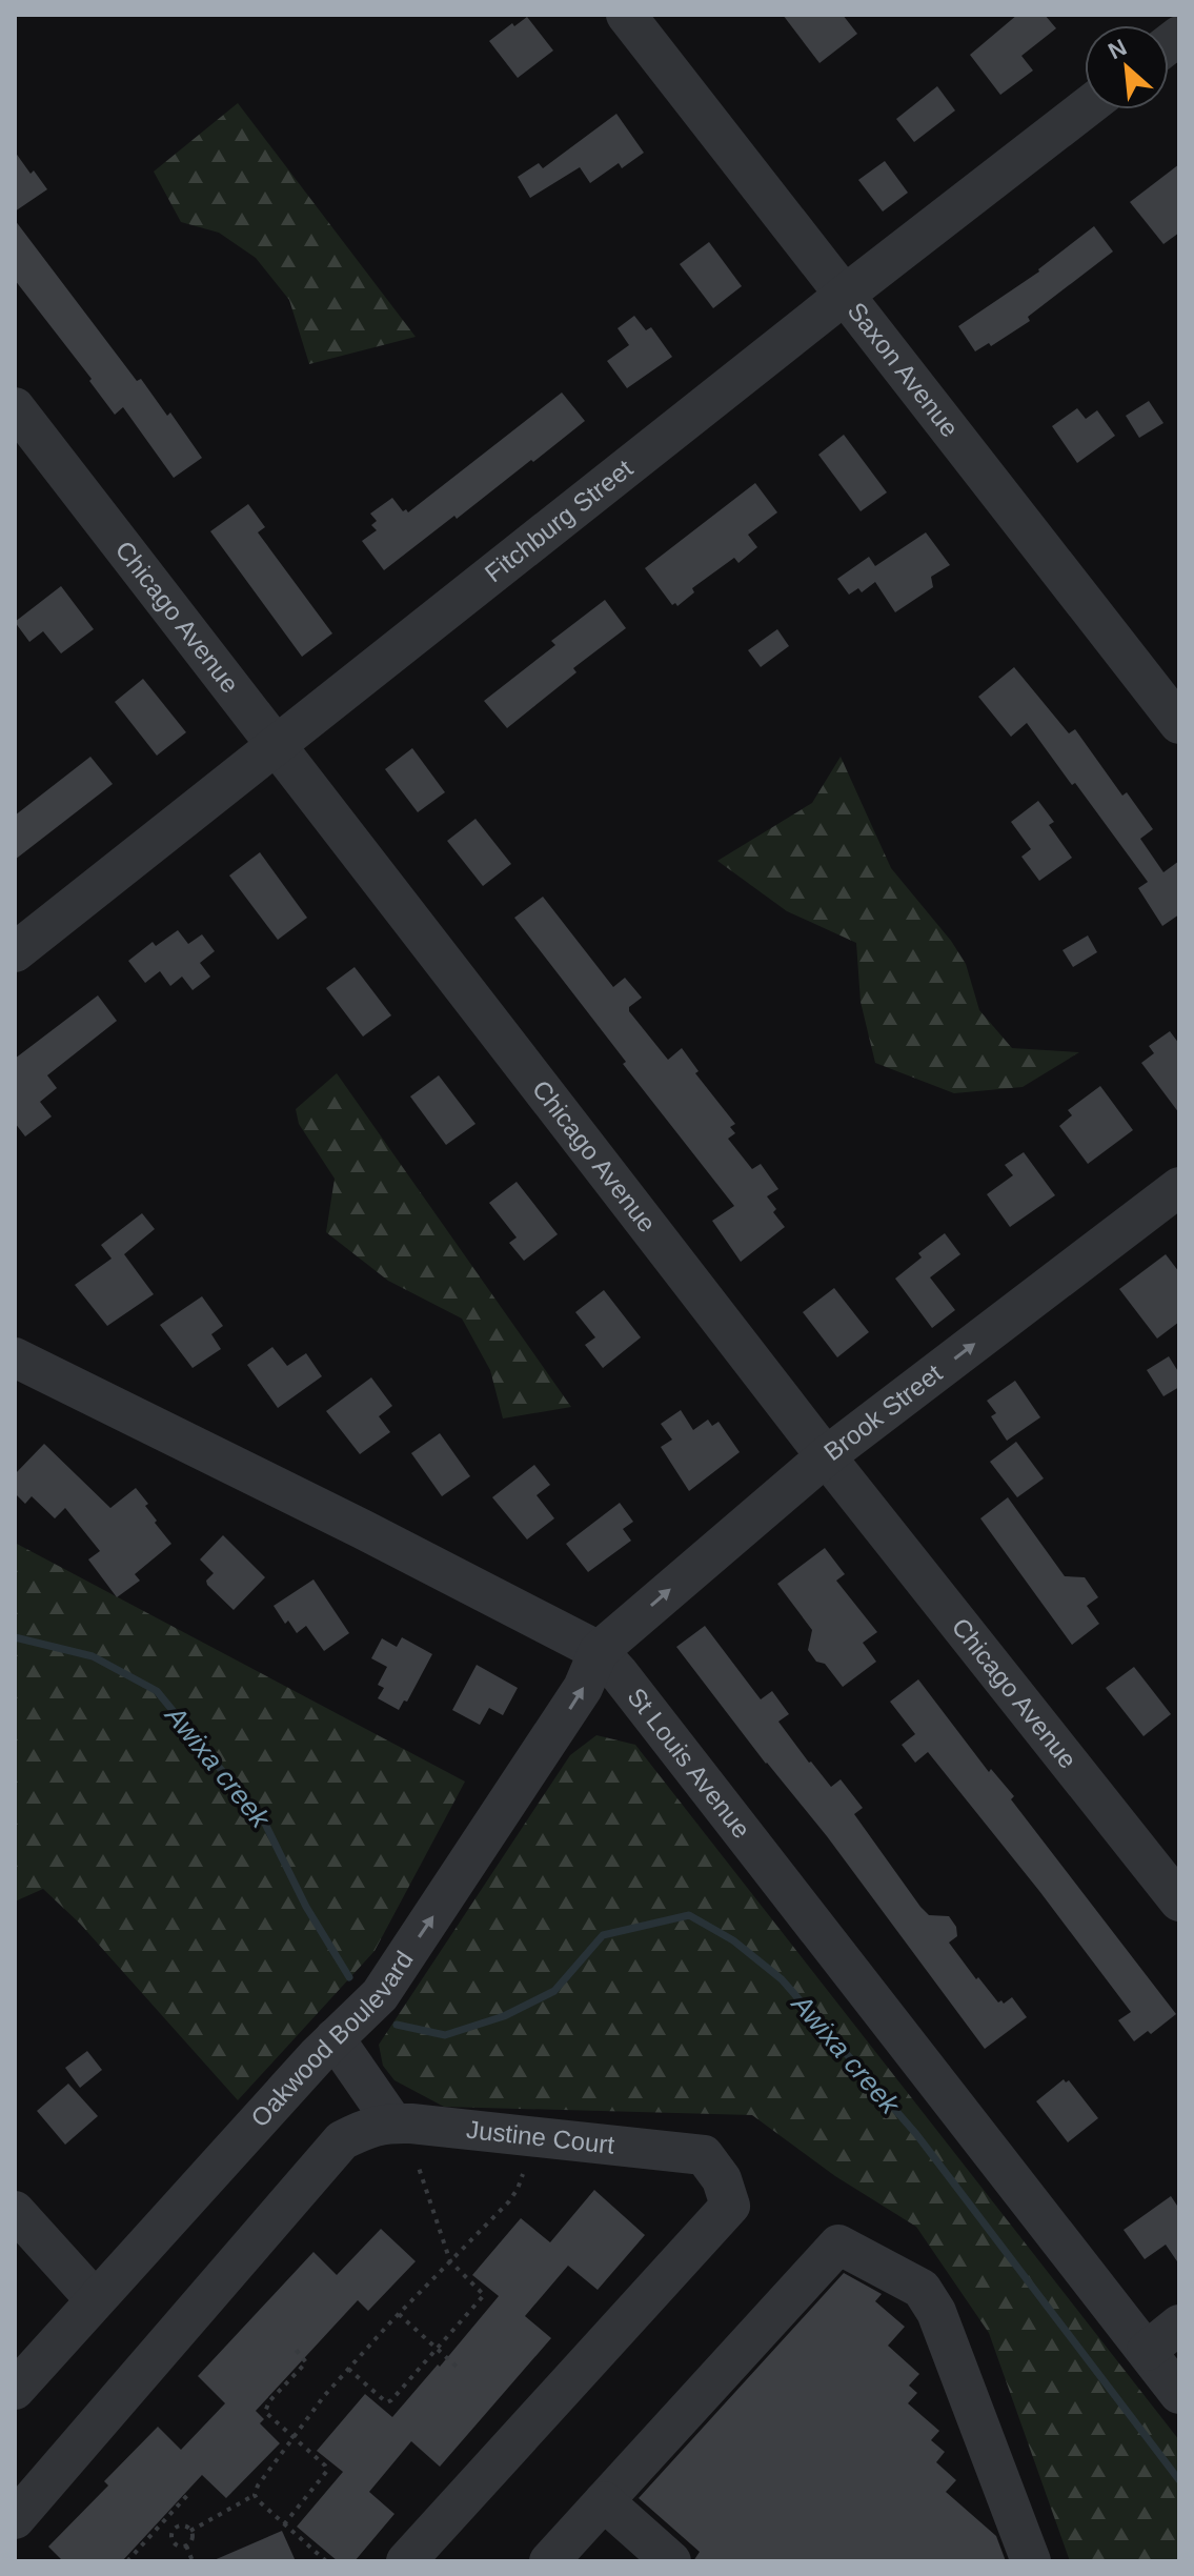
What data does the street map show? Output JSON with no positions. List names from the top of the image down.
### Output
{
  "streets": {
    "street": [
      "Saxon Avenue",
      "Fitchburg Street",
      "Chicago Avenue",
      "Brook Street",
      "St Louis Avenue",
      "Oakwood Boulevard",
      "Justine Court"
    ]
  },
  "crossings": [
    ["Saxon Avenue", "Fitchburg Street"],
    ["Fitchburg Street", "Chicago Avenue"],
    ["Chicago Avenue", "Brook Street"],
    ["Brook Street", "St Louis Avenue"],
    ["Brook Street", "Oakwood Boulevard"],
    ["St Louis Avenue", "Oakwood Boulevard"]
  ],
  "one_way": ["Brook Street", "Oakwood Boulevard"],
  "water": ["Awixa creek"],
  "north": "top left"
}
